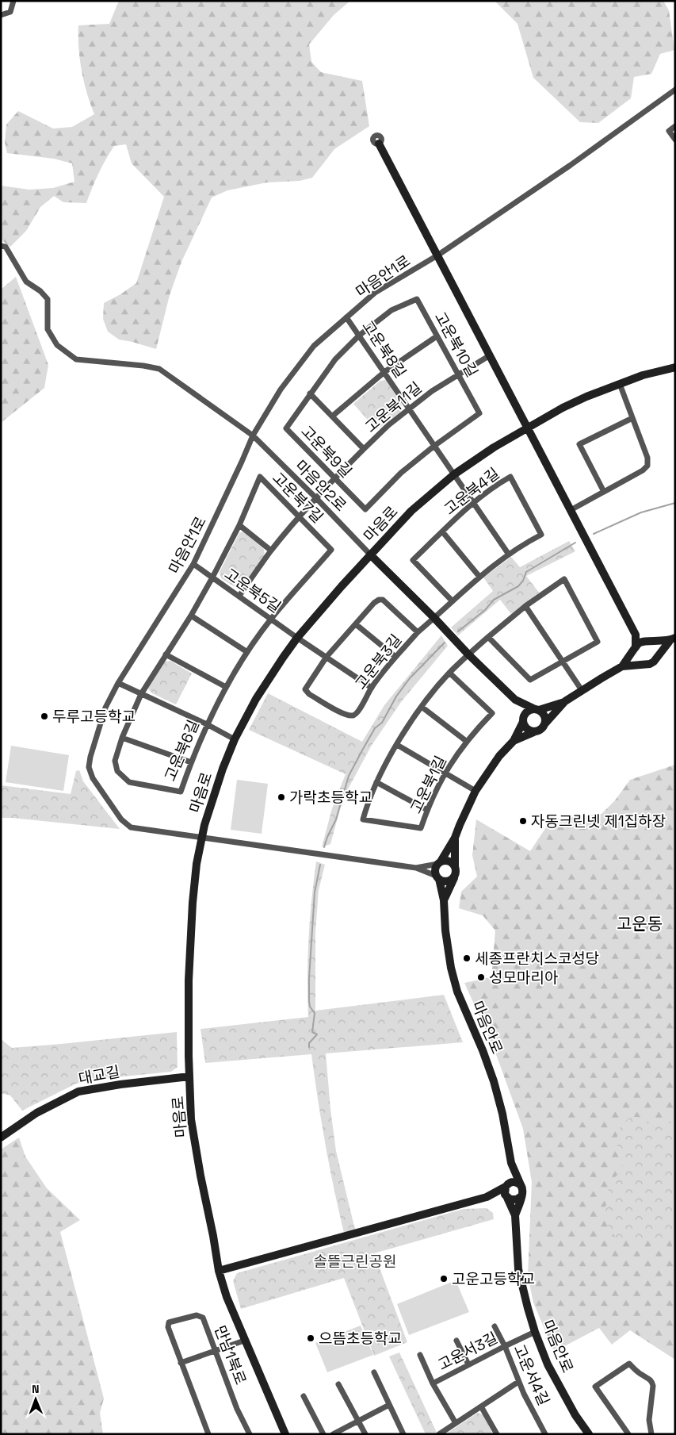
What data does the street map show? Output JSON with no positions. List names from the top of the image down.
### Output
{
  "streets": {
    "street": [
      "마음안1로",
      "고운북10길",
      "고운북8길",
      "고운북11길",
      "고운북9길",
      "마음안2로",
      "고운북4길",
      "고운북7길",
      "마음로",
      "고운북5길",
      "고운북3길",
      "고운북6길",
      "고운북1길",
      "마음안로",
      "대교길",
      "고운서3길",
      "만남1북로",
      "고운서4길"
    ]
  },
  "crossings": [
    ["마음안1로", "고운북8길"],
    ["마음안1로", "마음안2로"],
    ["마음안1로", "마음로"],
    ["마음안1로", "고운북5길"],
    ["고운북10길", "고운북8길"],
    ["고운북10길", "고운북11길"],
    ["고운북10길", "고운북9길"],
    ["고운북8길", "고운북11길"],
    ["고운북8길", "고운북9길"],
    ["고운북8길", "고운북4길"],
    ["고운북8길", "마음로"],
    ["마음안2로", "마음로"],
    ["고운북4길", "고운북3길"],
    ["고운북7길", "고운북5길"],
    ["고운북7길", "고운북6길"],
    ["마음로", "고운북5길"],
    ["마음로", "대교길"],
    ["고운북5길", "고운북3길"],
    ["고운북5길", "고운북6길"],
    ["마음안로", "고운서3길"],
    ["고운서3길", "고운서4길"]
  ],
  "districts": ["고운동"],
  "parks": ["솔뜰근린공원"],
  "places": [
    "두루고등학교",
    "가락초등학교",
    "자동크린넷 제1집하장",
    "세종프란치스코성당",
    "성모마리아",
    "고운고등학교",
    "으뜸초등학교"
  ],
  "north": "top"
}
